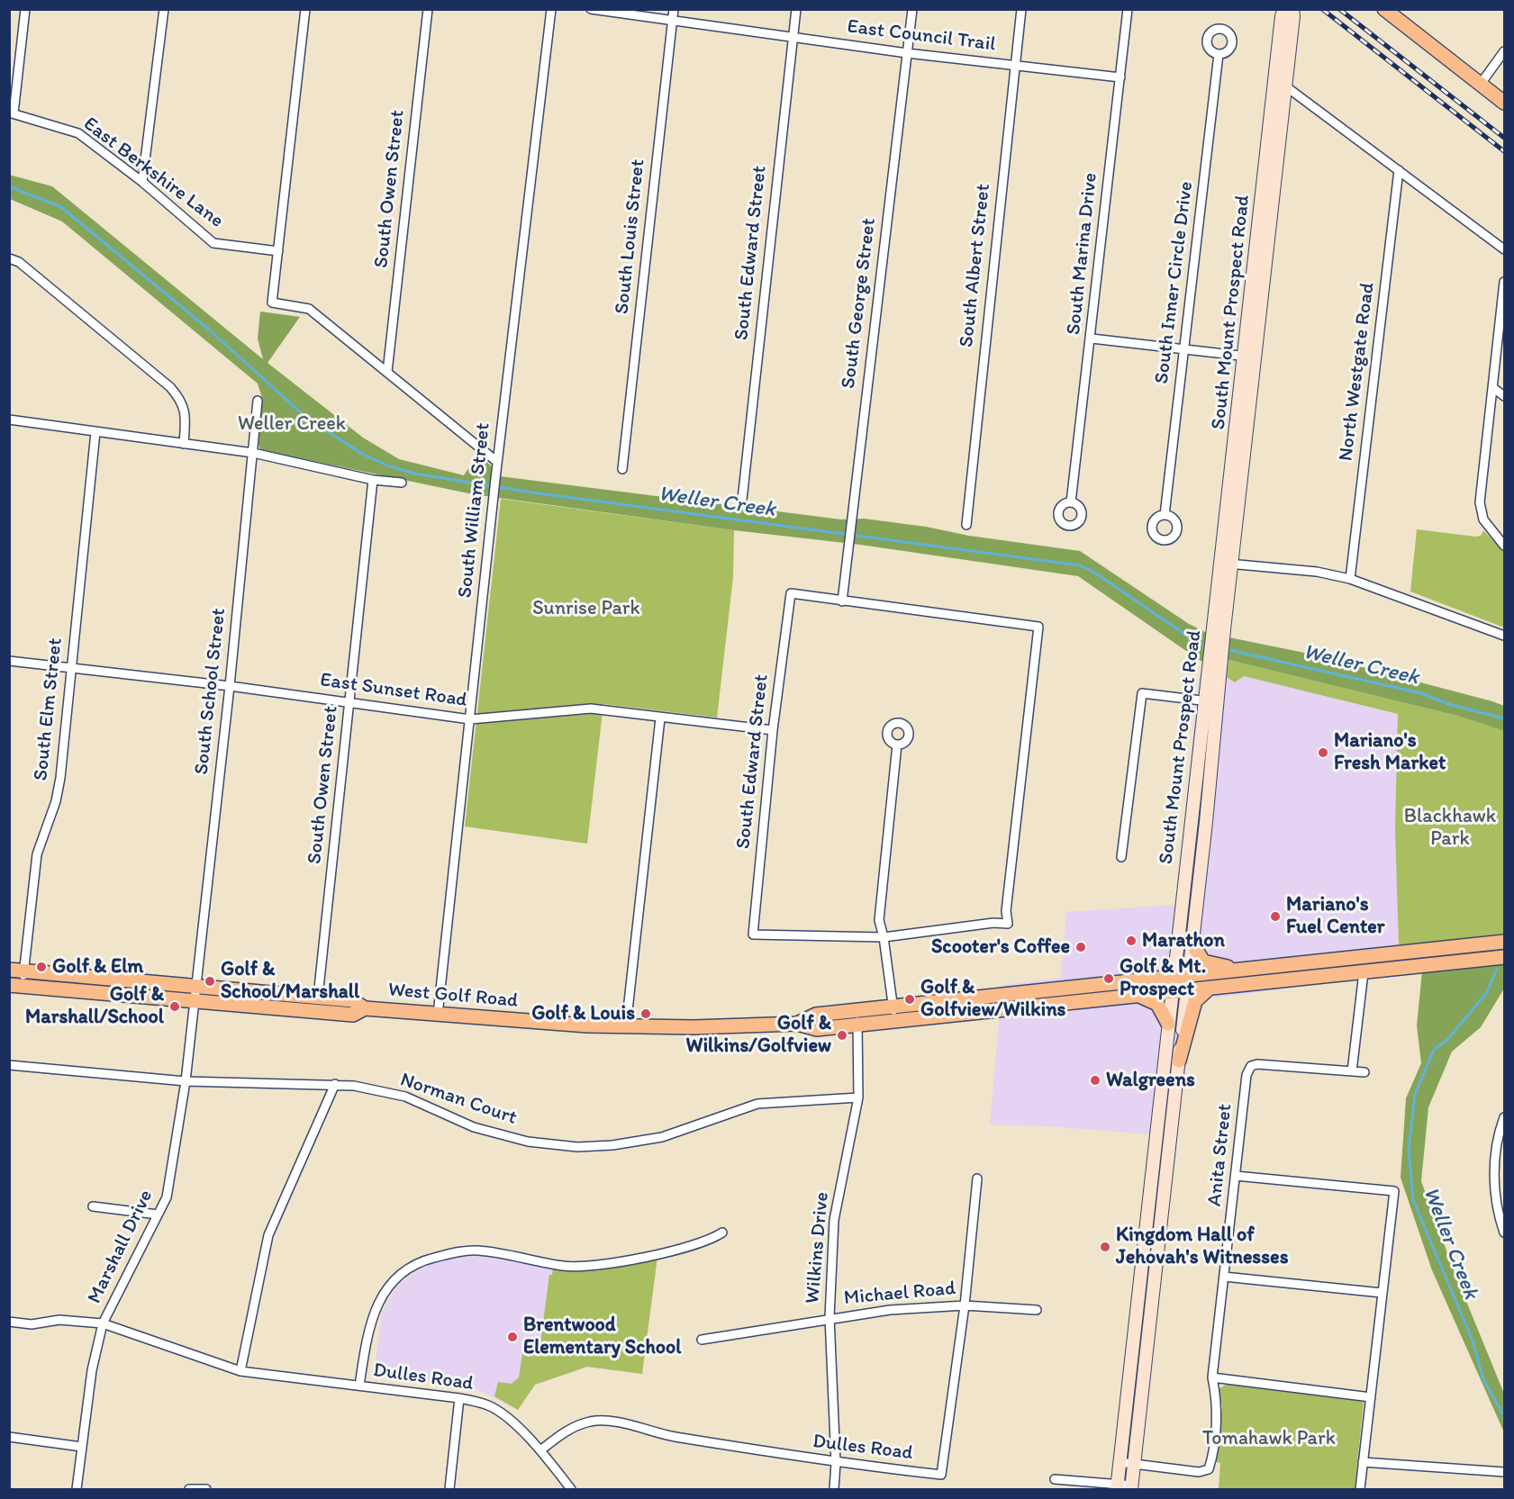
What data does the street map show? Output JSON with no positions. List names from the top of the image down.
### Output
{
  "streets": {
    "main road": ["South Mount Prospect Road", "West Golf Road"],
    "street": [
      "East Council Trail",
      "East Berkshire Lane",
      "South Owen Street",
      "South Louis Street",
      "South Edward Street",
      "South Marina Drive",
      "South Albert Street",
      "South Inner Circle Drive",
      "South George Street",
      "North Westgate Road",
      "South William Street",
      "East Sunset Road",
      "South School Street",
      "South Elm Street",
      "Norman Court",
      "Anita Street",
      "Marshall Drive",
      "Wilkins Drive",
      "Michael Road",
      "Dulles Road"
    ]
  },
  "crossings": [
    ["East Council Trail", "South Louis Street"],
    ["East Council Trail", "South Edward Street"],
    ["East Council Trail", "South Marina Drive"],
    ["East Council Trail", "South Albert Street"],
    ["East Council Trail", "South George Street"],
    ["South Owen Street", "East Sunset Road"],
    ["South Owen Street", "West Golf Road"],
    ["South Edward Street", "South George Street"],
    ["South Edward Street", "East Sunset Road"],
    ["South Mount Prospect Road", "West Golf Road"],
    ["South Mount Prospect Road", "Anita Street"],
    ["South William Street", "East Sunset Road"],
    ["South William Street", "West Golf Road"],
    ["East Sunset Road", "South School Street"],
    ["East Sunset Road", "South Elm Street"],
    ["South School Street", "West Golf Road"],
    ["South School Street", "Marshall Drive"],
    ["South Elm Street", "West Golf Road"],
    ["West Golf Road", "Marshall Drive"],
    ["West Golf Road", "Wilkins Drive"],
    ["Norman Court", "Marshall Drive"],
    ["Norman Court", "Wilkins Drive"],
    ["Marshall Drive", "Dulles Road"],
    ["Wilkins Drive", "Michael Road"],
    ["Wilkins Drive", "Dulles Road"],
    ["Michael Road", "Dulles Road"]
  ],
  "water": ["Weller Creek"],
  "parks": [
    "Weller Creek",
    "Sunrise Park",
    "Blackhawk Park",
    "Tomahawk Park"
  ],
  "places": [
    "Mariano's Fresh Market",
    "Mariano's Fuel Center",
    "Marathon",
    "Scooter's Coffee",
    "Golf & Elm",
    "Golf & Mt. Prospect",
    "Golf & School/Marshall",
    "Golf & Golfview/Wilkins",
    "Golf & Marshall/School",
    "Golf & Louis",
    "Golf & Wilkins/Golfview",
    "Walgreens",
    "Kingdom Hall of Jehovah's Witnesses",
    "Brentwood Elementary School"
  ]
}
